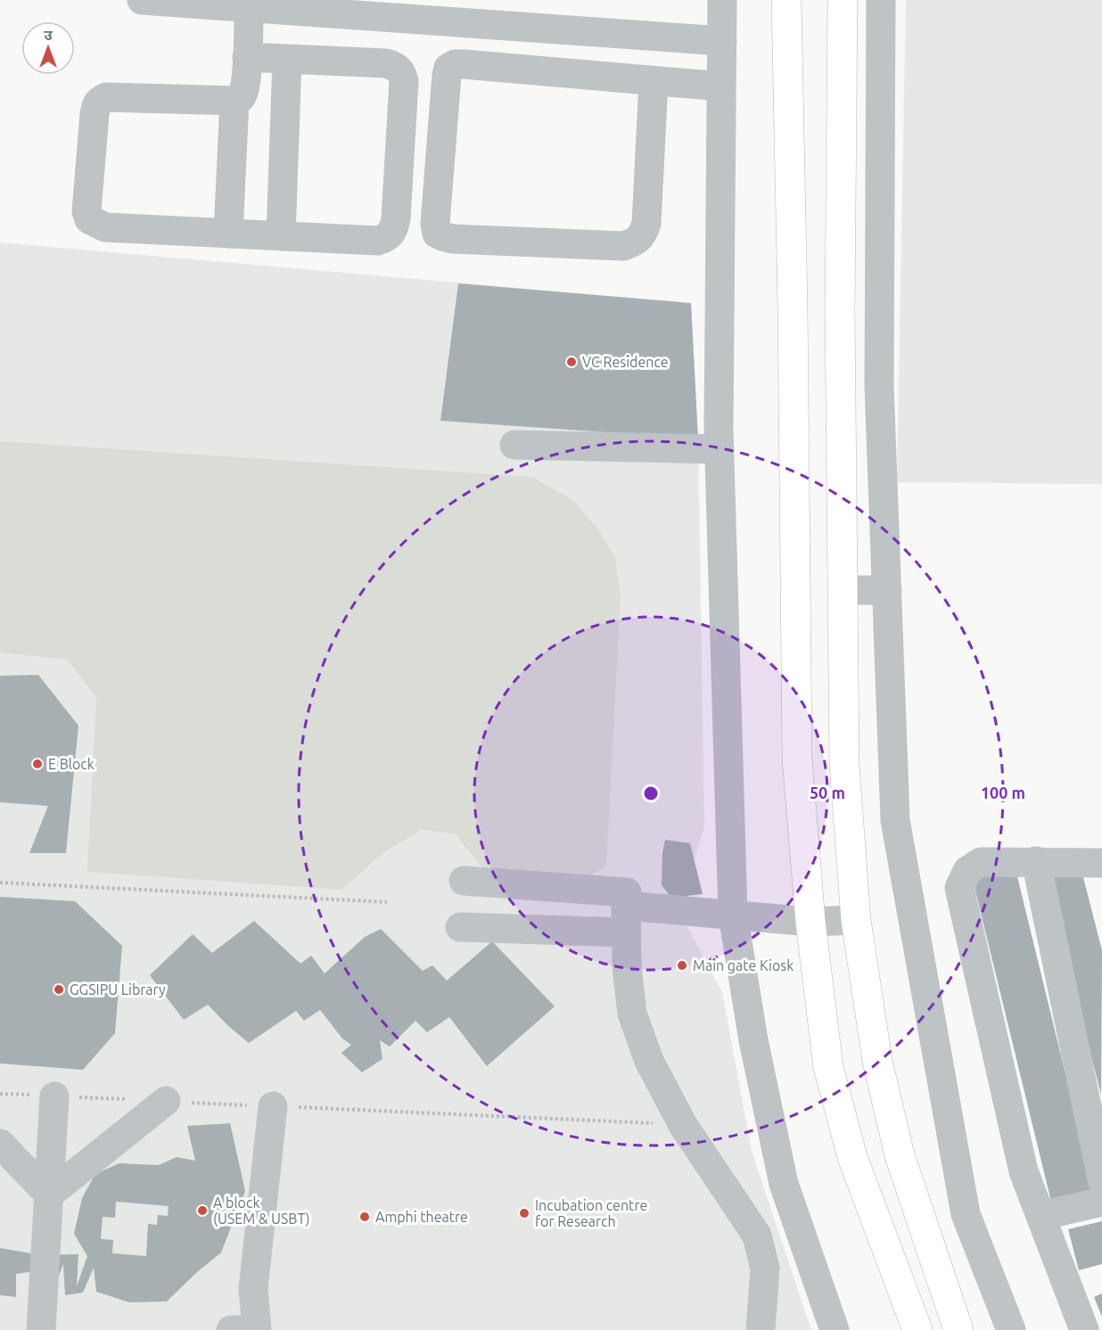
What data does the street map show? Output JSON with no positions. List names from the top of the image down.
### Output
{
  "places": [
    "VC Residence",
    "E Block",
    "Main gate Kiosk",
    "GGSIPU Library",
    "A block (USEM & USBT)",
    "Incubation centre for Research",
    "Amphi theatre"
  ],
  "north": "top",
  "rings": ["50 m", "100 m"]
}
